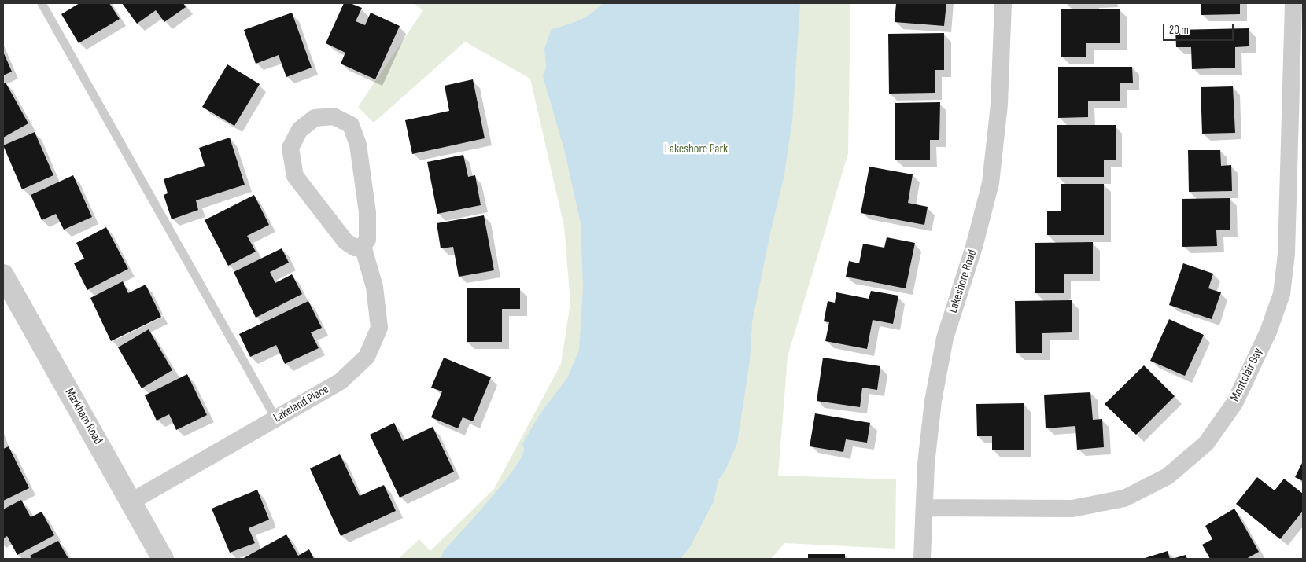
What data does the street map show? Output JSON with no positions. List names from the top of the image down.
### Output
{
  "streets": {
    "street": [
      "Lakeshore Road",
      "Montclair Bay",
      "Lakeland Place",
      "Markham Road"
    ]
  },
  "crossings": [
    ["Lakeshore Road", "Montclair Bay"],
    ["Lakeland Place", "Markham Road"]
  ],
  "parks": ["Lakeshore Park"],
  "scale_bar": "20 m"
}
